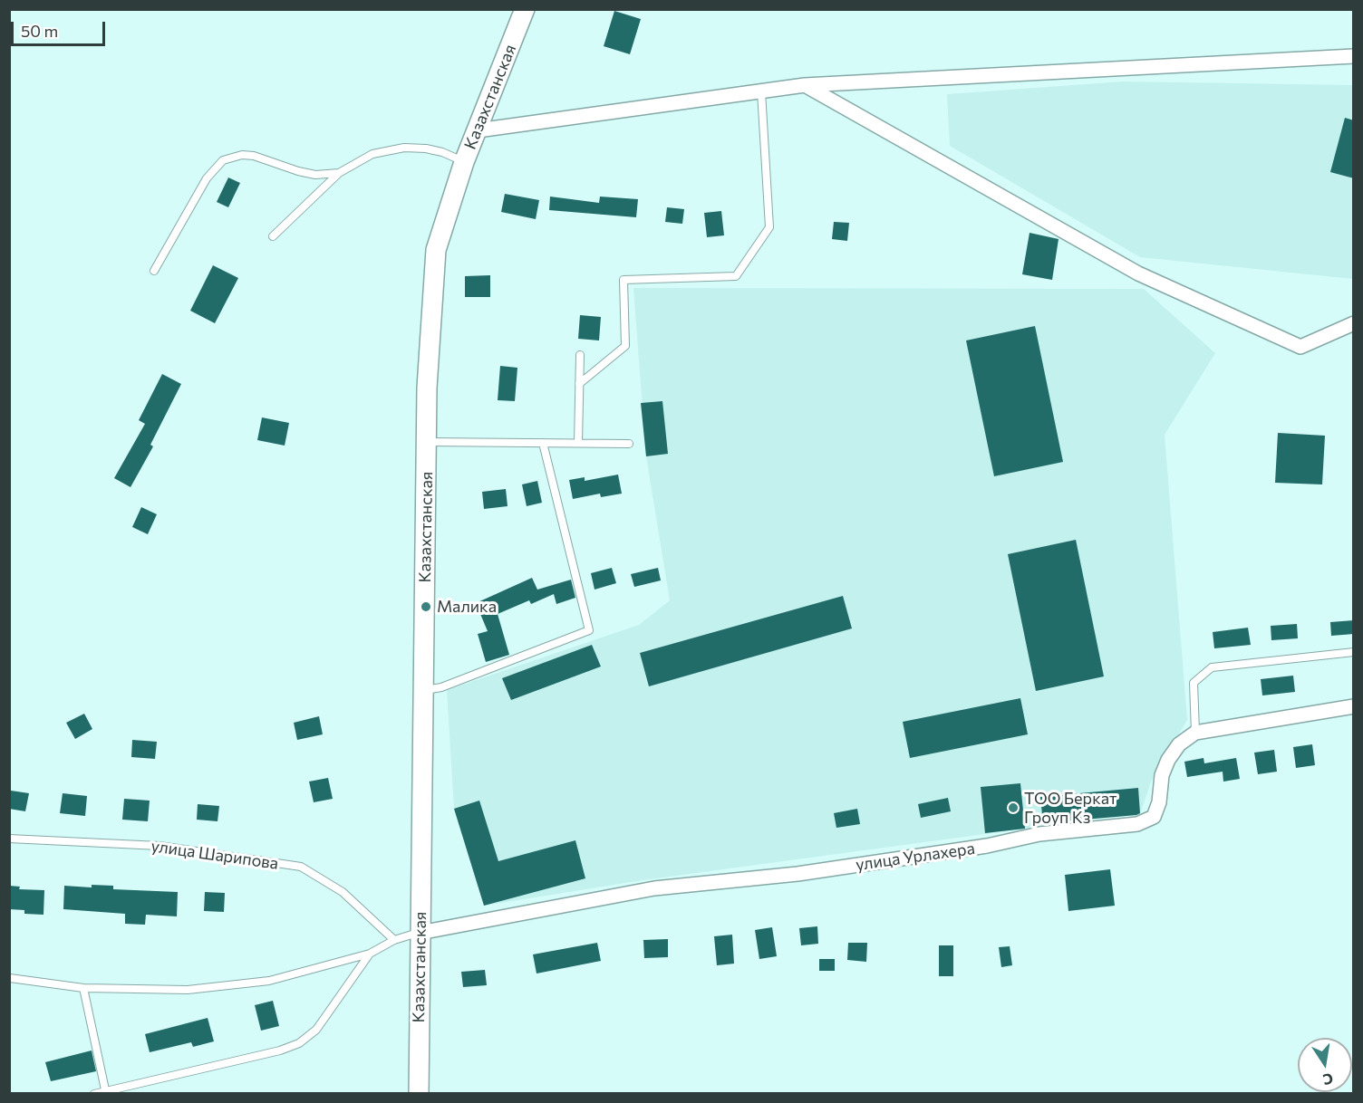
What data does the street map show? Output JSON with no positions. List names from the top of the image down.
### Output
{
  "streets": {
    "main road": ["Казахстанская"],
    "street": ["улица Урлахера"],
    "lane": ["улица Шарипова"]
  },
  "crossings": [
    ["Казахстанская", "улица Урлахера"]
  ],
  "places": ["Малика", "ТОО Беркат Гроуп Кз"],
  "scale_bar": "50 m",
  "north": "bottom"
}
